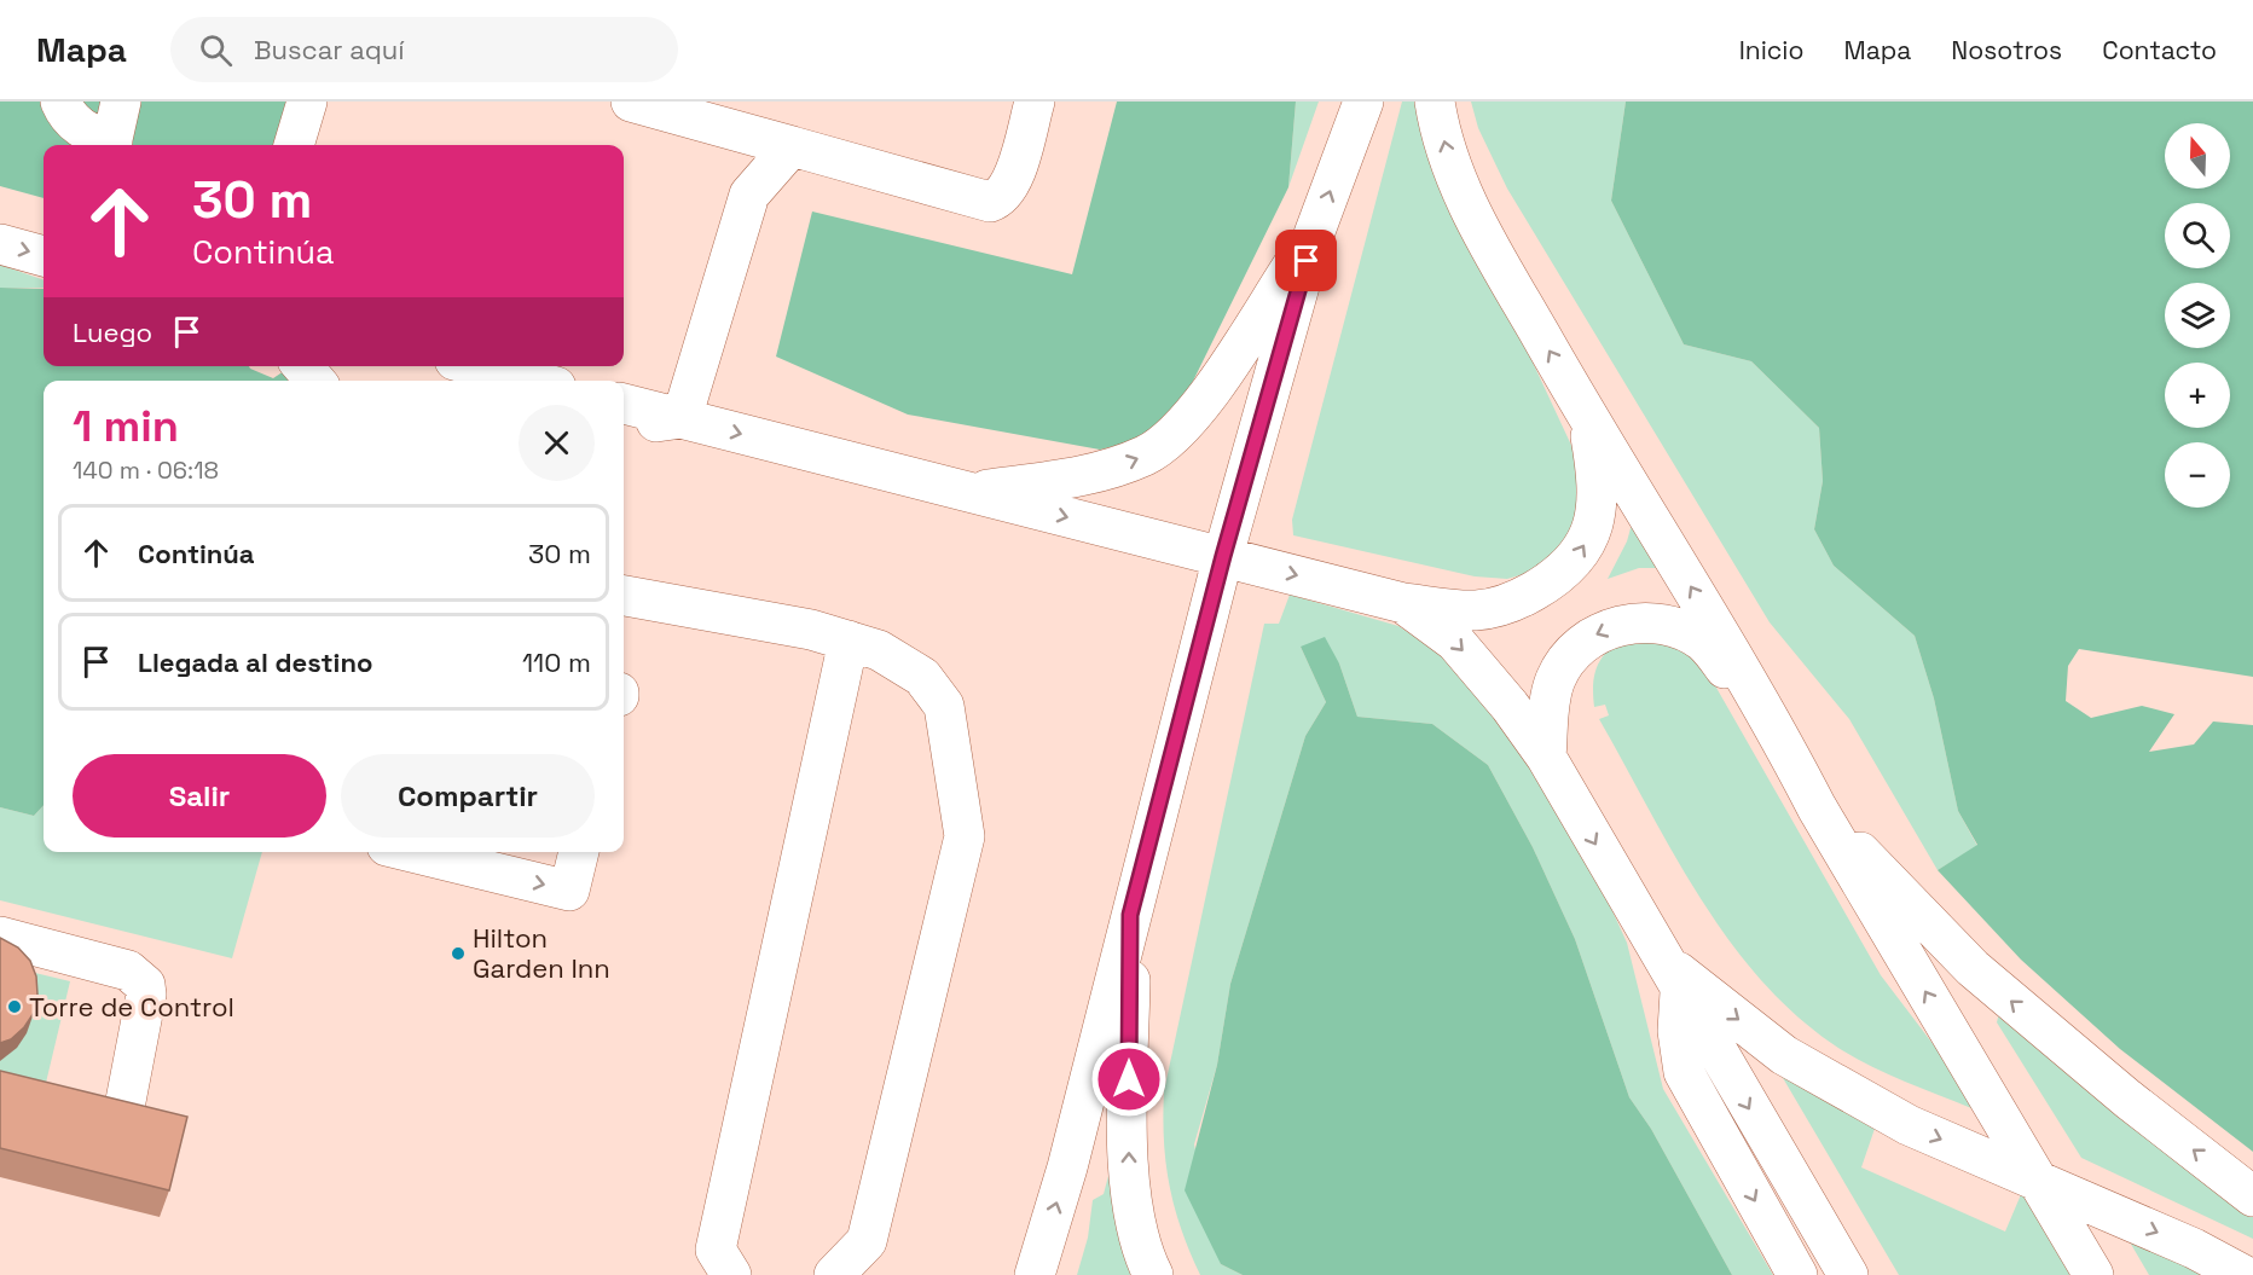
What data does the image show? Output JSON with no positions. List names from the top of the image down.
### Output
{
  "places": ["Hilton Garden Inn", "Torre de Control"],
  "north": "top",
  "page": {
    "header": "Mapa",
    "search": "Buscar aquí",
    "nav": [
      "Inicio",
      "Mapa",
      "Nosotros",
      "Contacto"
    ],
    "map_buttons": ["+", "−"],
    "turn": ["30 m", "Continúa"],
    "then": "Luego",
    "heading": ["1 min", "140 m · 06:18"],
    "list": [
      {
        "name": "Continúa",
        "value": "30 m"
      },
      {
        "name": "Llegada al destino",
        "value": "110 m"
      }
    ],
    "buttons": ["Salir", "Compartir"]
  }
}
